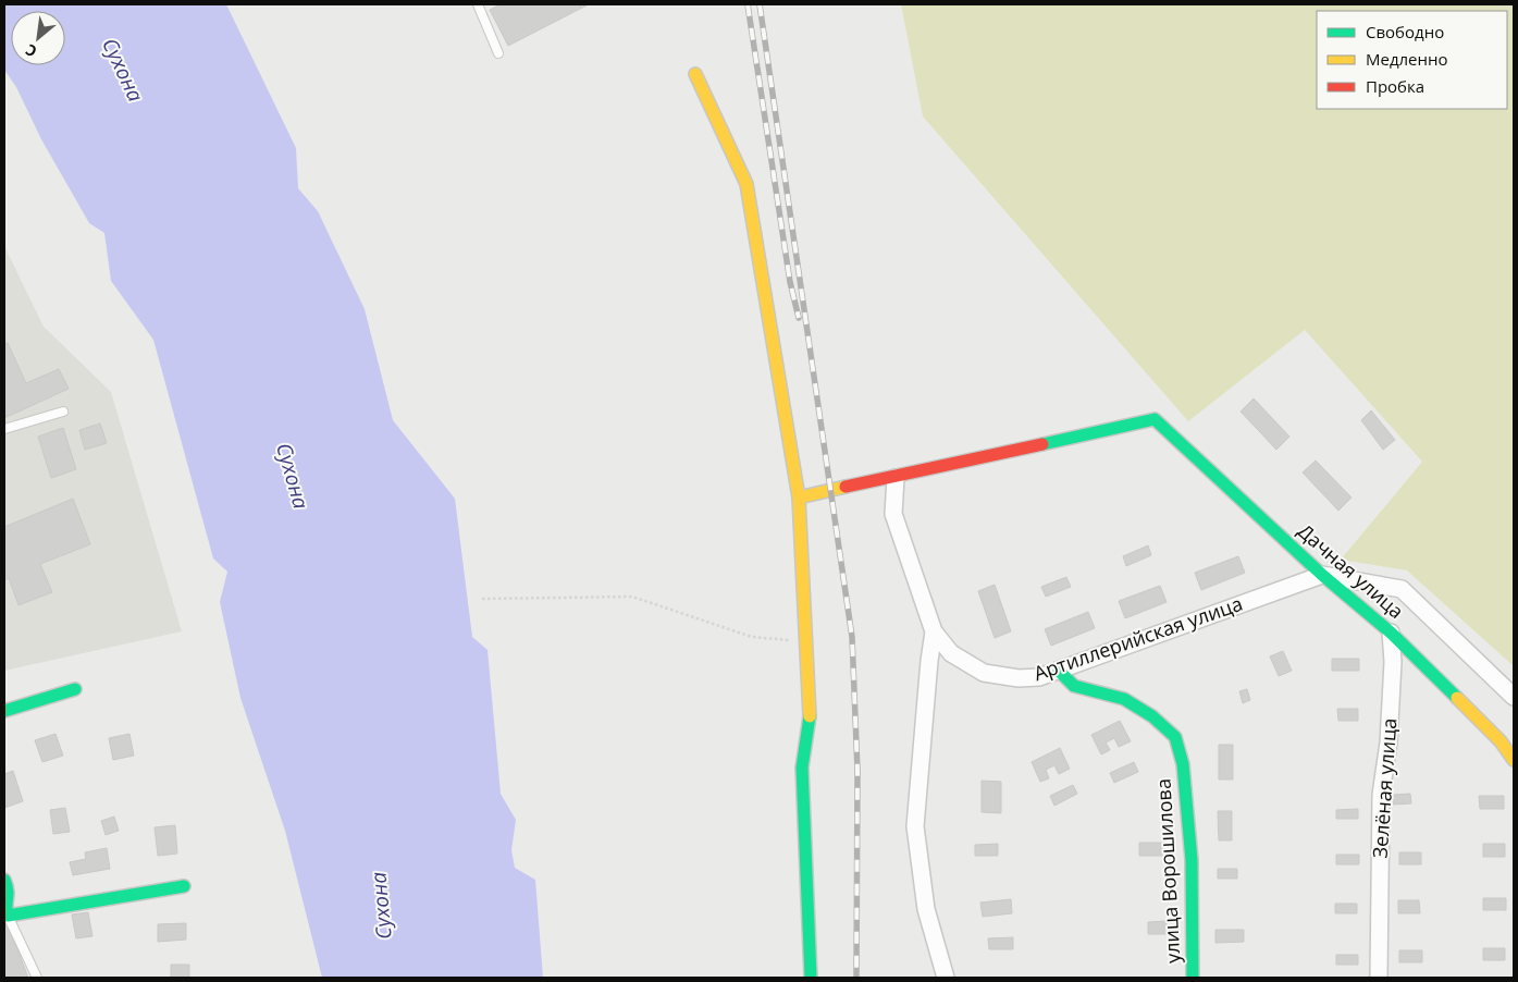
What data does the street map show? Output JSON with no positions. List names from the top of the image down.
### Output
{
  "streets": {
    "street": [
      "Дачная улица",
      "Артиллерийская улица",
      "Зелёная улица",
      "улица Ворошилова"
    ]
  },
  "crossings": [
    ["Дачная улица", "Артиллерийская улица"],
    ["Дачная улица", "Зелёная улица"],
    ["Артиллерийская улица", "улица Ворошилова"]
  ],
  "water": ["Сухона"],
  "legend": ["Свободно", "Медленно", "Пробка"],
  "north": "bottom left"
}
